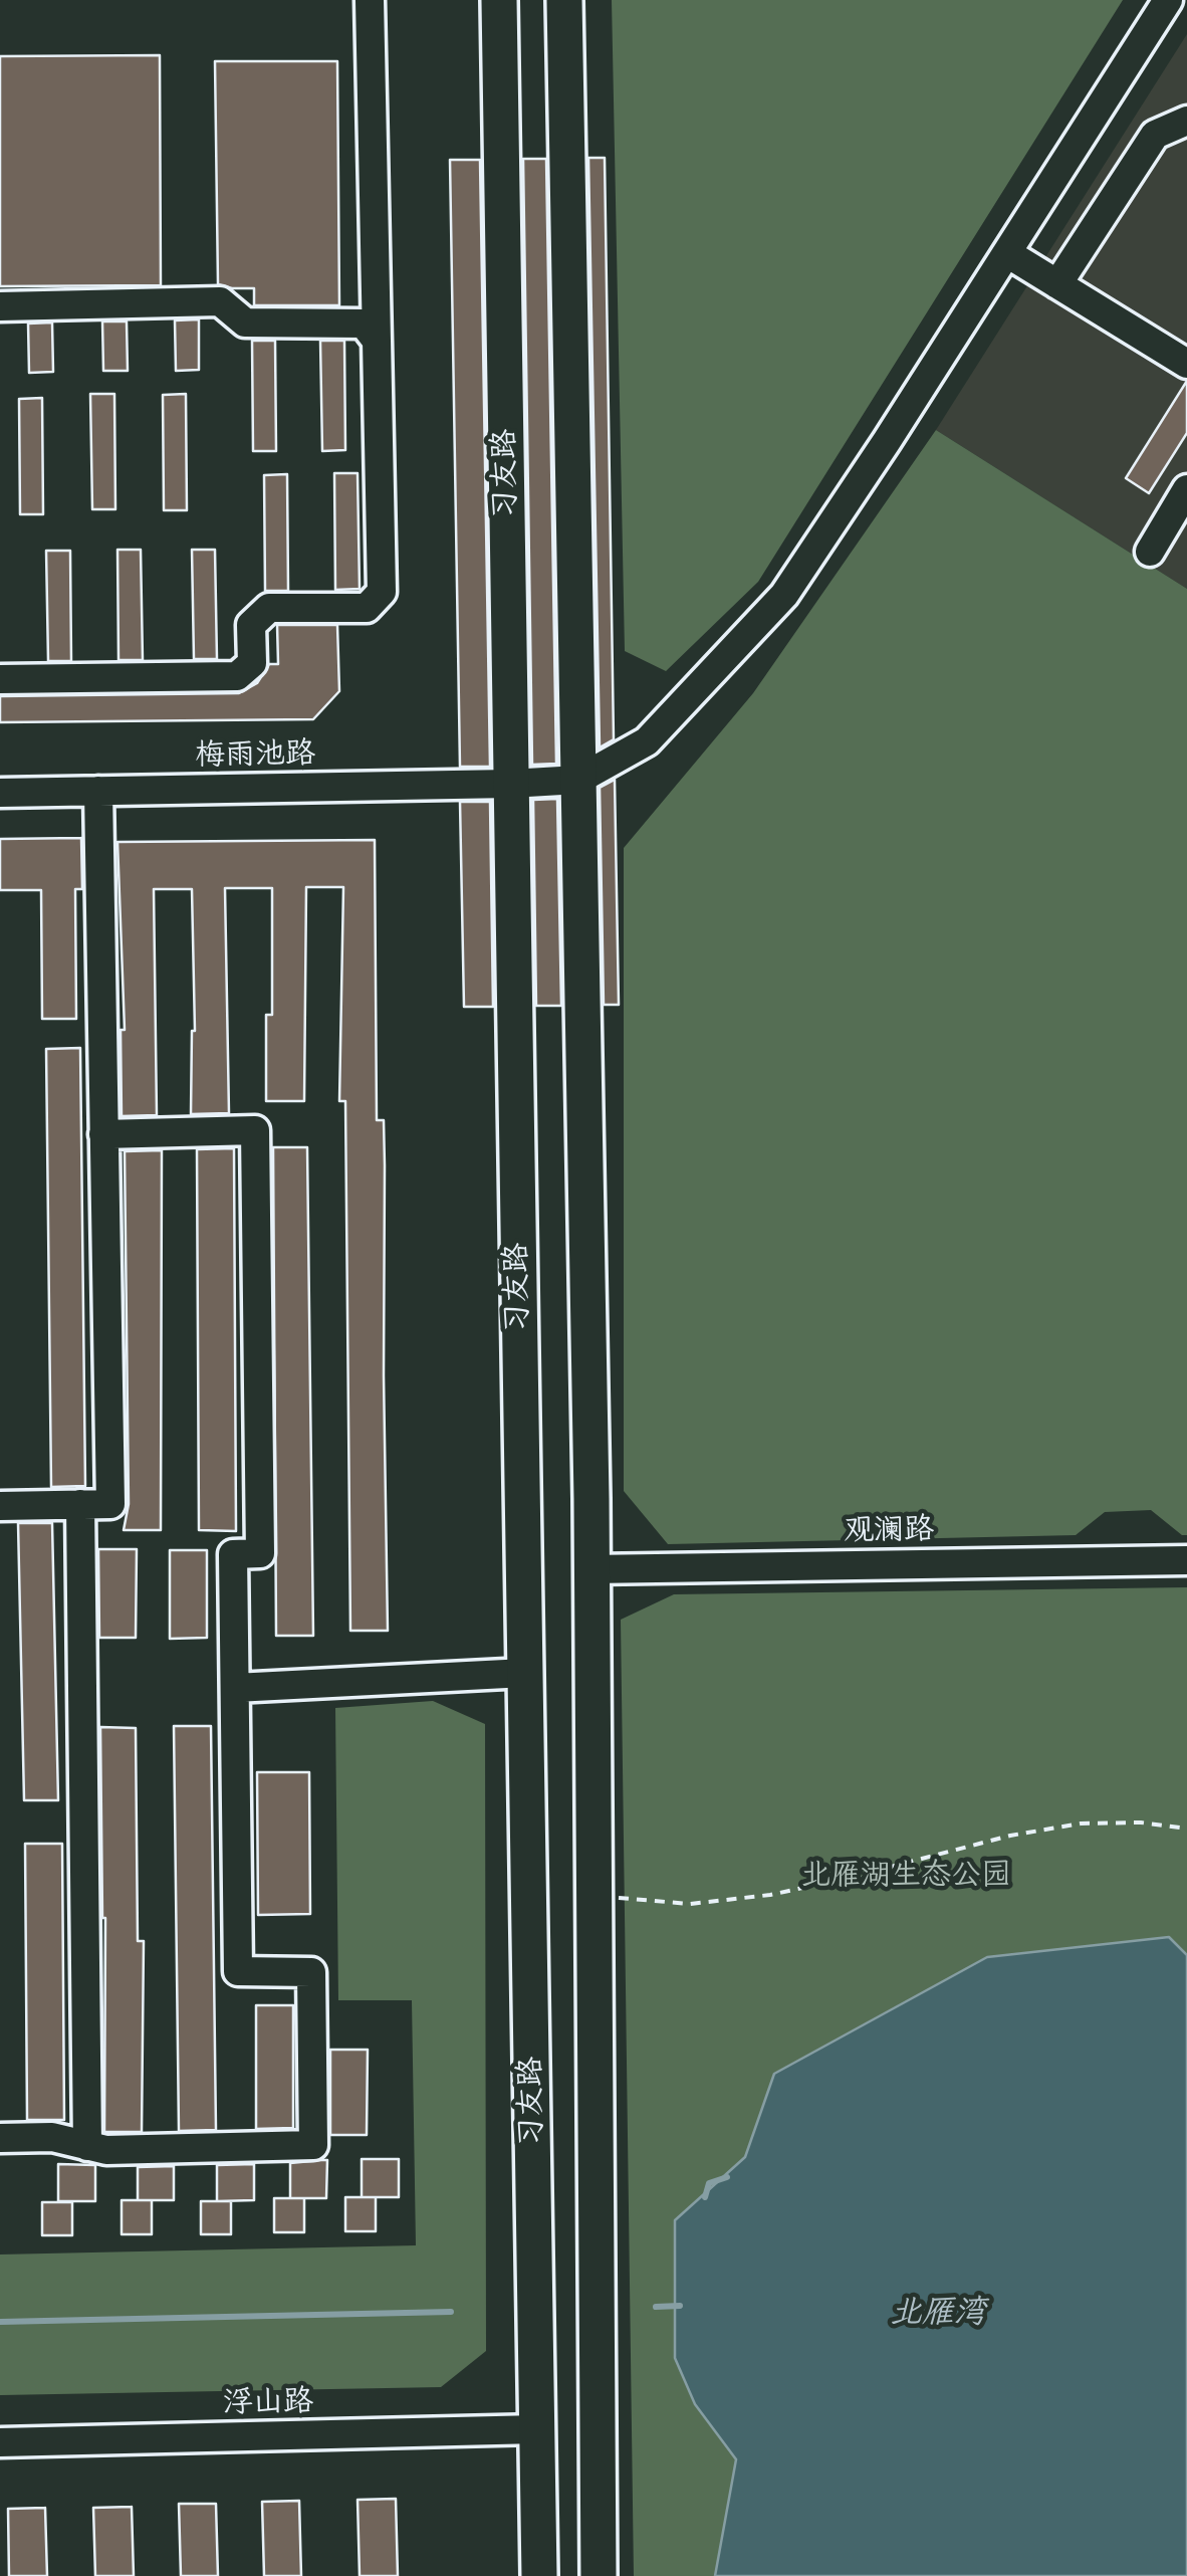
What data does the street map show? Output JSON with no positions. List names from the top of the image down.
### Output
{
  "streets": {
    "main road": ["习友路"],
    "street": ["梅雨池路", "观澜路", "浮山路"]
  },
  "crossings": [
    ["习友路", "梅雨池路"],
    ["习友路", "观澜路"],
    ["习友路", "浮山路"]
  ],
  "water": ["北雁湾"],
  "parks": ["北雁湖生态公园"]
}
